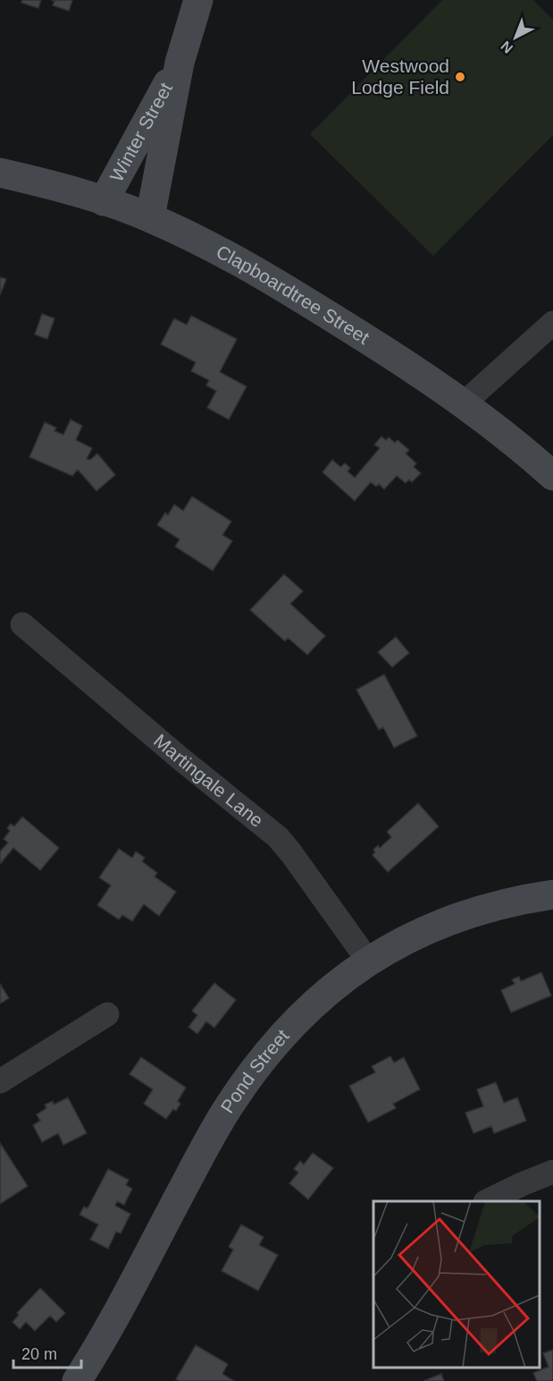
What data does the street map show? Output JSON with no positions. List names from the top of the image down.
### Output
{
  "streets": {
    "street": [
      "Winter Street",
      "Clapboardtree Street",
      "Martingale Lane",
      "Pond Street"
    ]
  },
  "crossings": [
    ["Winter Street", "Clapboardtree Street"],
    ["Martingale Lane", "Pond Street"]
  ],
  "places": ["Westwood Lodge Field"],
  "scale_bar": "20 m",
  "north": "bottom left"
}
